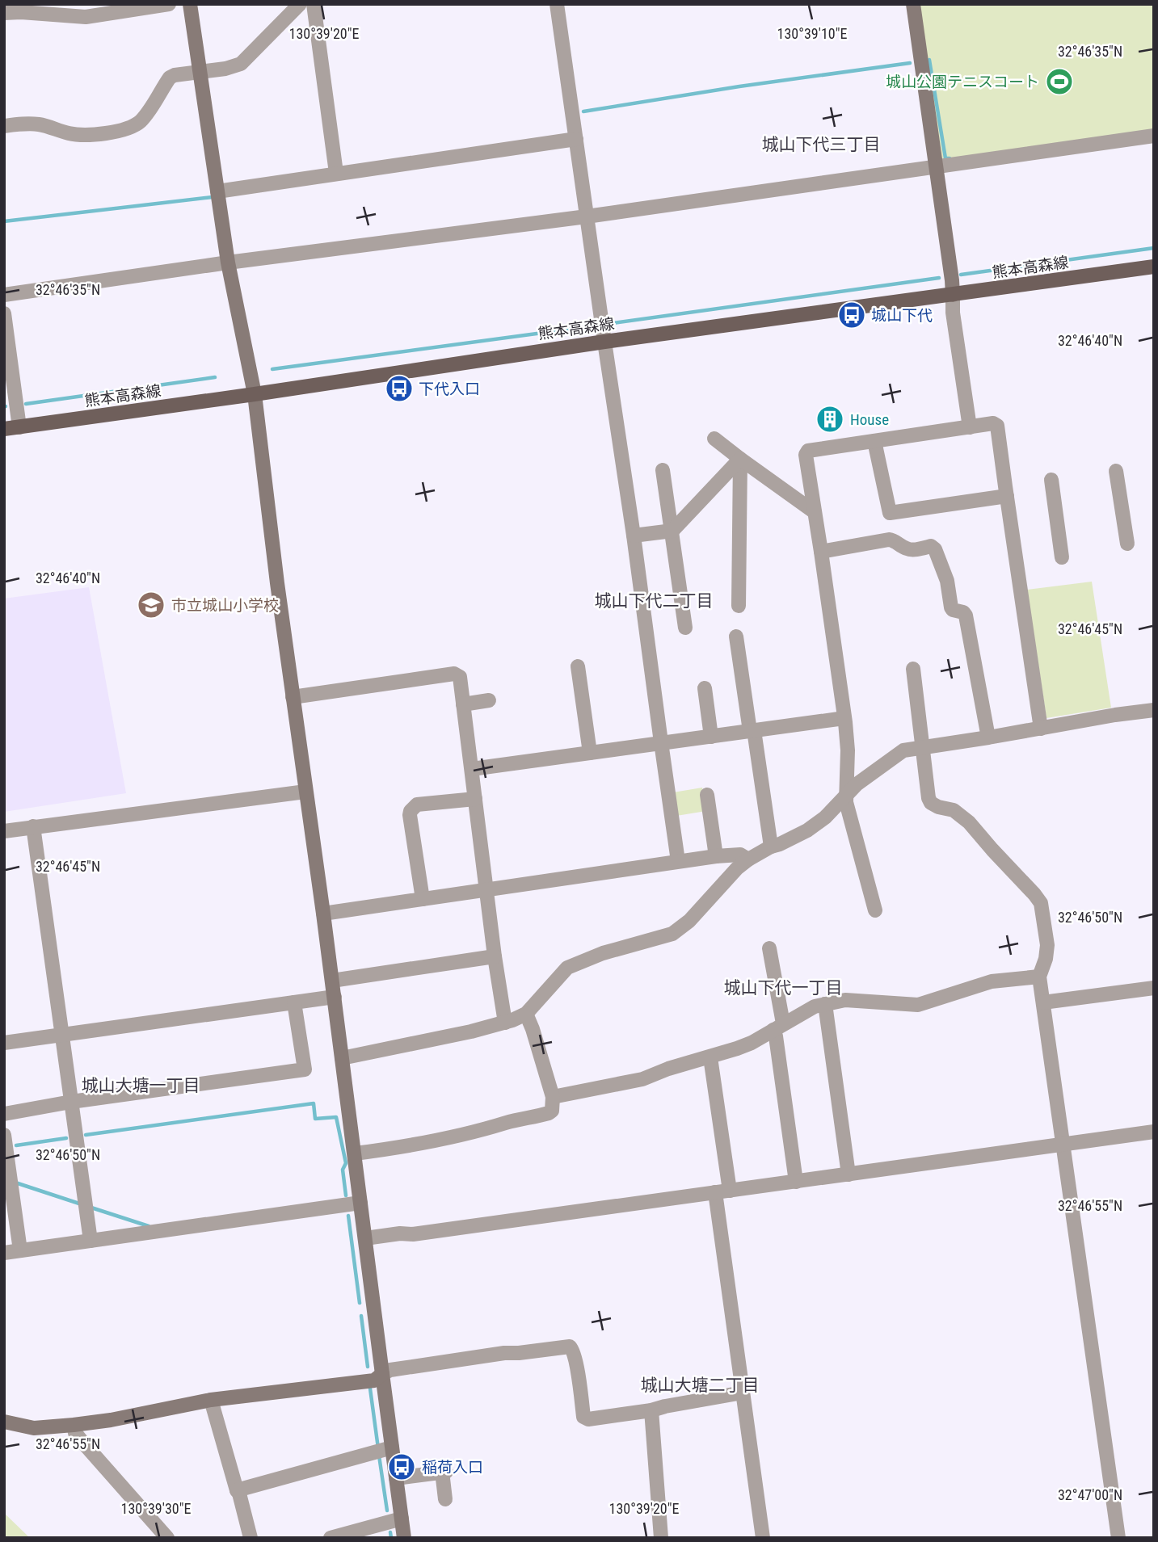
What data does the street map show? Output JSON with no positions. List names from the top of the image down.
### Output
{
  "streets": {
    "main road": ["熊本高森線"]
  },
  "districts": [
    "城山下代三丁目",
    "城山下代二丁目",
    "城山下代一丁目",
    "城山大塘一丁目",
    "城山大塘二丁目"
  ],
  "places": {
    "sports": ["城山公園テニスコート"],
    "bus stop": ["城山下代", "下代入口", "稲荷入口"],
    "building": ["House"],
    "school or university": ["市立城山小学校"]
  },
  "coordinates": [
    "130°39'20\"E",
    "130°39'10\"E",
    "32°46'35\"N",
    "32°46'40\"N",
    "32°46'45\"N",
    "32°46'50\"N",
    "32°46'55\"N",
    "32°47'00\"N",
    "130°39'30\"E"
  ]
}
